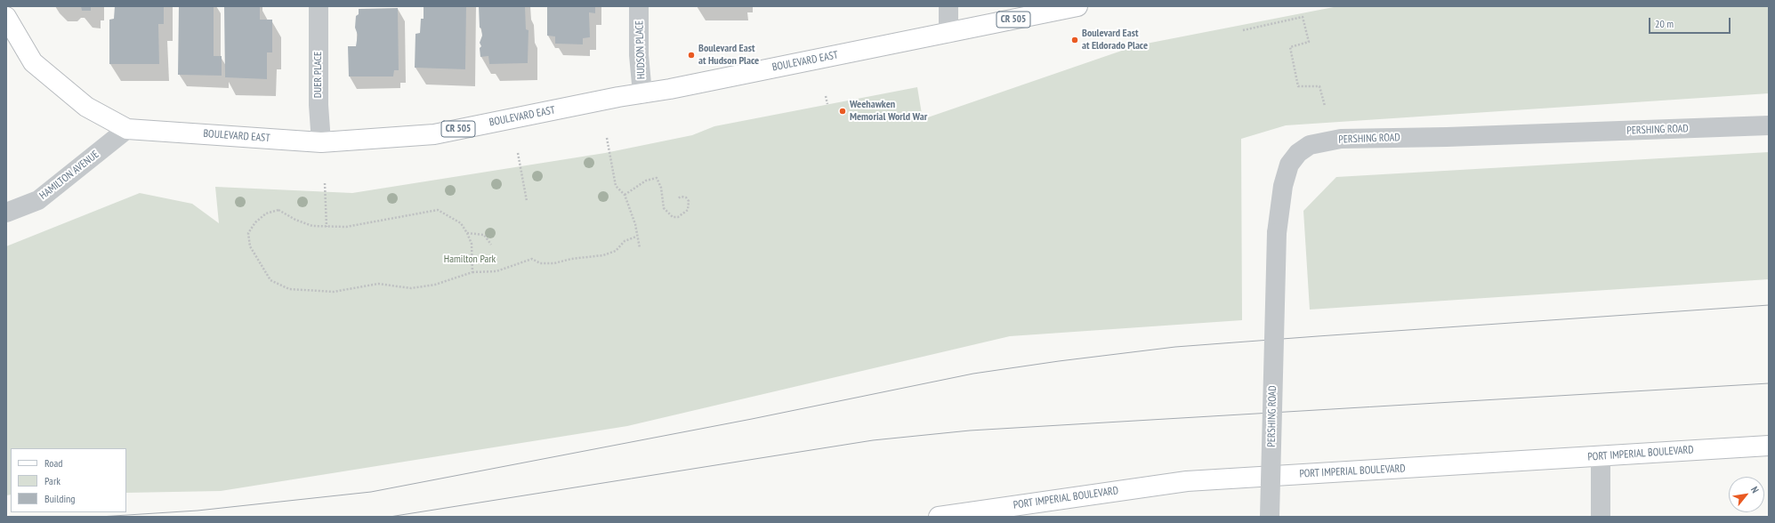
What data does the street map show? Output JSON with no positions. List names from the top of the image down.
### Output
{
  "streets": {
    "main road": ["CR 505", "BOULEVARD EAST", "PORT IMPERIAL BOULEVARD"],
    "street": [
      "HUDSON PLACE",
      "DUER PLACE",
      "PERSHING ROAD",
      "HAMILTON AVENUE"
    ]
  },
  "crossings": [
    ["HUDSON PLACE", "BOULEVARD EAST"],
    ["BOULEVARD EAST", "DUER PLACE"],
    ["BOULEVARD EAST", "HAMILTON AVENUE"]
  ],
  "parks": ["Hamilton Park"],
  "places": ["Boulevard East at Eldorado Place", "Boulevard East at Hudson Place", "Weehawken Memorial World War"],
  "legend": ["Road", "Park", "Building"],
  "scale_bar": "20 m",
  "north": "top right"
}
